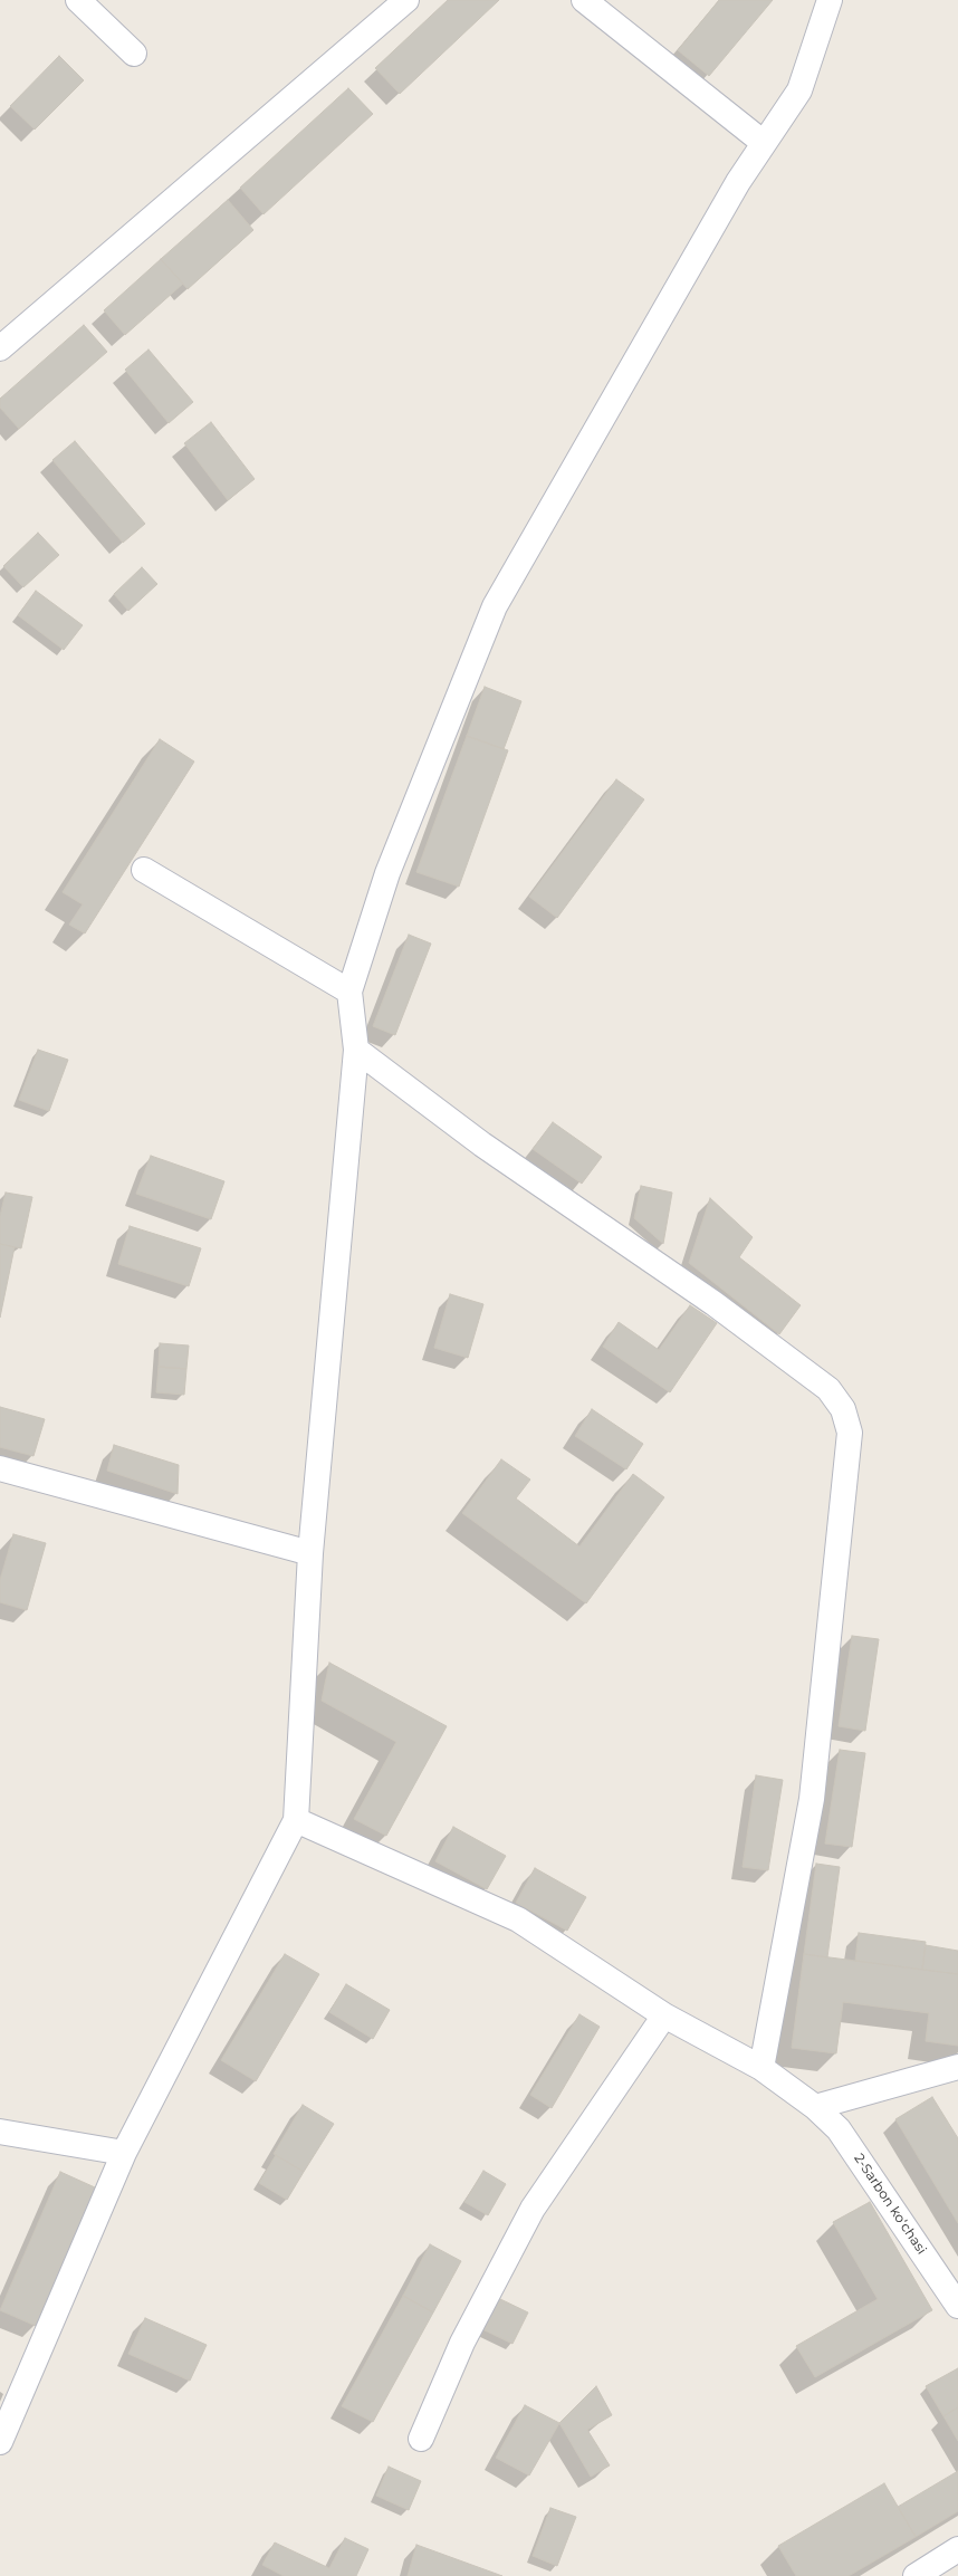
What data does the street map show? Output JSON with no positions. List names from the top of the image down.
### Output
{
  "streets": {
    "street": ["2-Sarbon koʻchasi"]
  }
}
